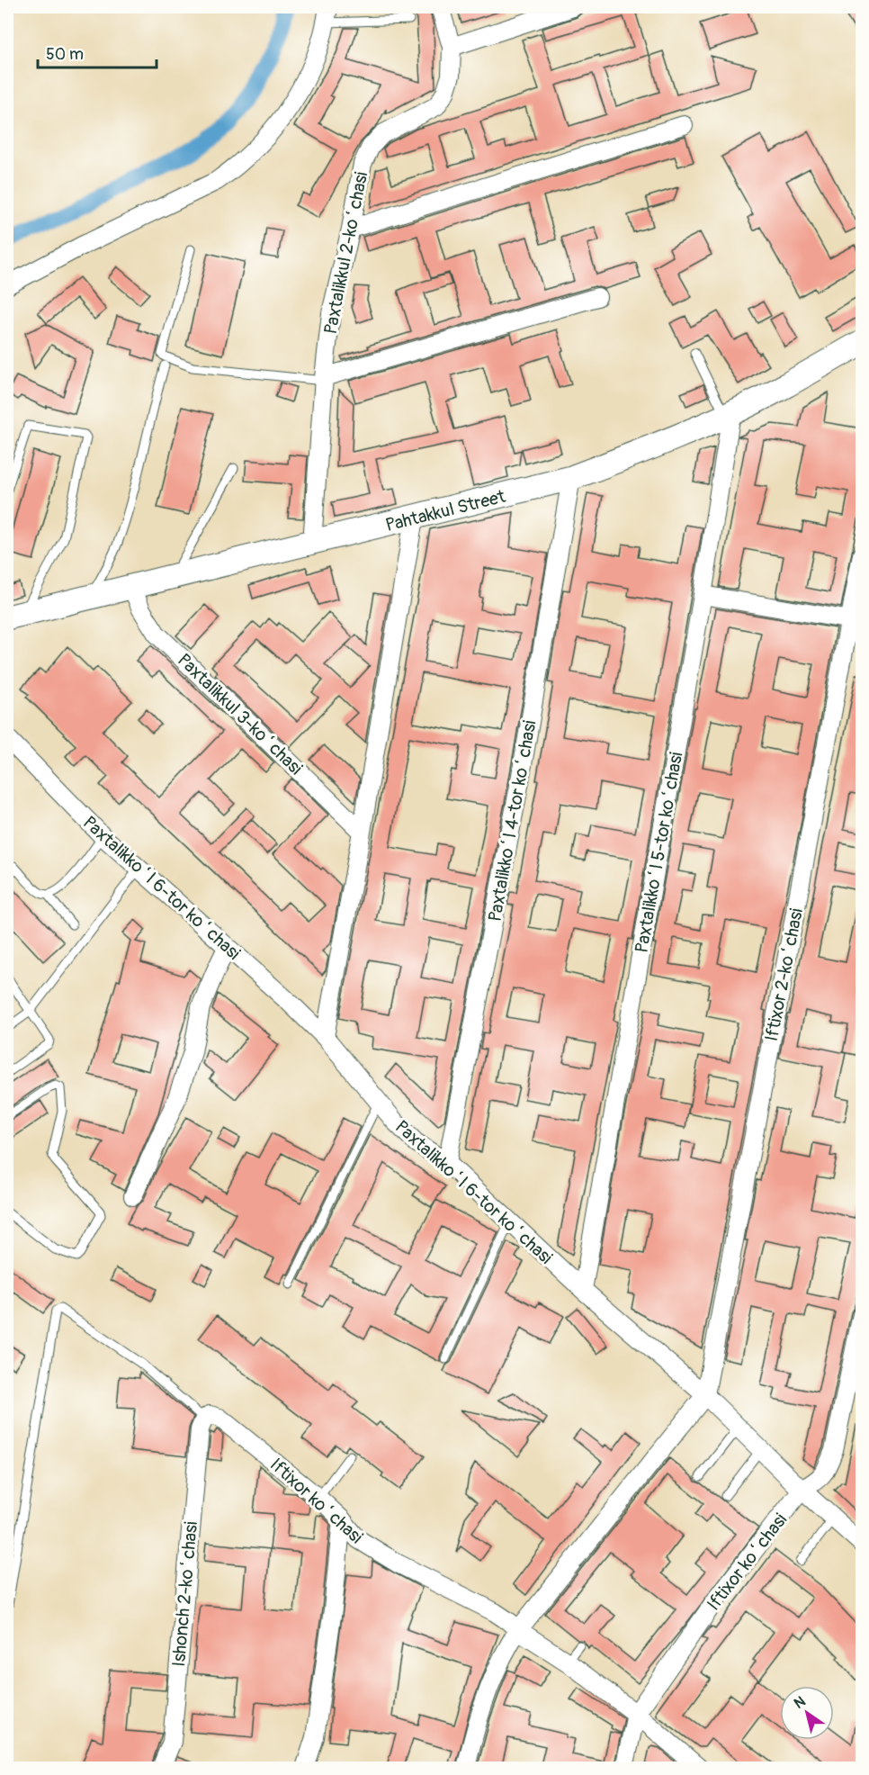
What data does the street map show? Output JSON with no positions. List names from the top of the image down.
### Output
{
  "streets": {
    "street": [
      "Paxtalikkul 2-koʻchasi",
      "Pahtakkul Street",
      "Paxtalikkul 3-koʻchasi",
      "Paxtalikkoʻl 4-tor koʻchasi",
      "Paxtalikkoʻl 5-tor koʻchasi",
      "Paxtalikkoʻl 6-tor koʻchasi",
      "Iftixor 2-koʻchasi",
      "Iftixor koʻchasi",
      "Ishonch 2-koʻchasi"
    ]
  },
  "crossings": [
    ["Paxtalikkul 2-koʻchasi", "Pahtakkul Street"],
    ["Pahtakkul Street", "Paxtalikkul 3-koʻchasi"],
    ["Pahtakkul Street", "Paxtalikkoʻl 4-tor koʻchasi"],
    ["Pahtakkul Street", "Paxtalikkoʻl 5-tor koʻchasi"],
    ["Paxtalikkoʻl 4-tor koʻchasi", "Paxtalikkoʻl 6-tor koʻchasi"],
    ["Paxtalikkoʻl 5-tor koʻchasi", "Paxtalikkoʻl 6-tor koʻchasi"],
    ["Paxtalikkoʻl 6-tor koʻchasi", "Iftixor 2-koʻchasi"],
    ["Paxtalikkoʻl 6-tor koʻchasi", "Iftixor koʻchasi"],
    ["Iftixor koʻchasi", "Ishonch 2-koʻchasi"]
  ],
  "scale_bar": "50 m",
  "north": "top left"
}
